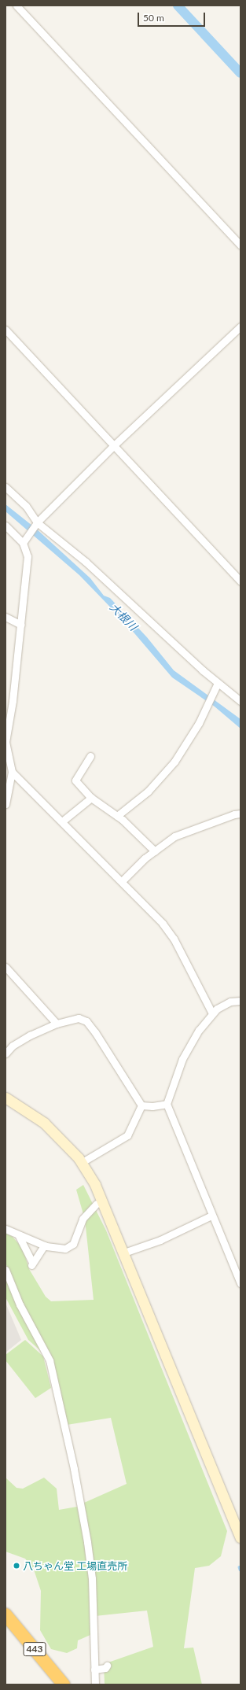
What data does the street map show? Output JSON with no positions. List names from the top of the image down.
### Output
{
  "streets": {
    "highway": ["443"]
  },
  "water": ["大根川"],
  "places": ["八ちゃん堂 工場直売所"],
  "scale_bar": "50 m"
}
